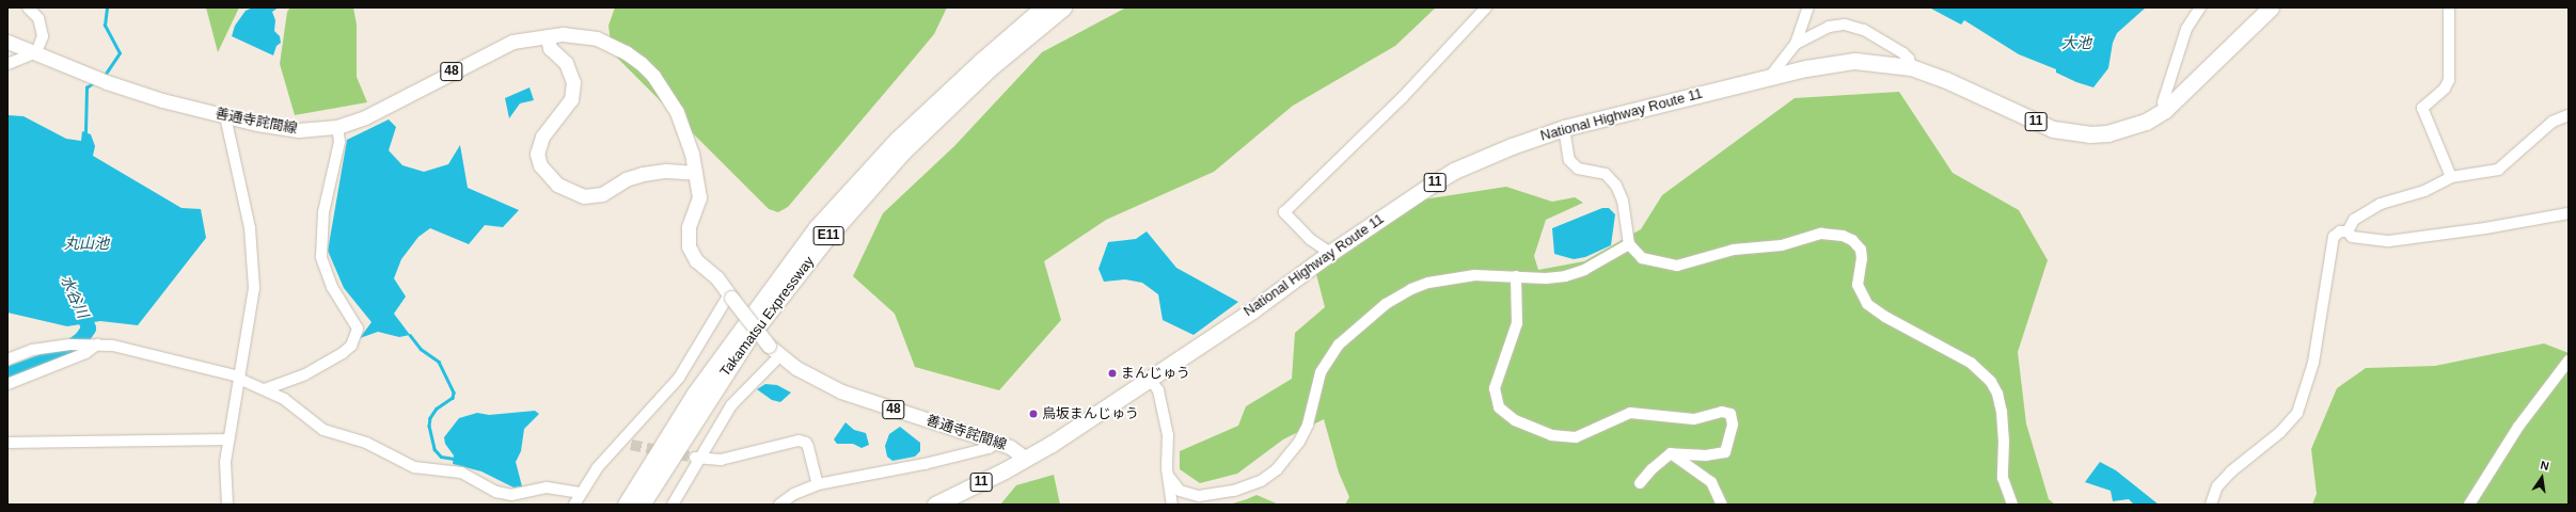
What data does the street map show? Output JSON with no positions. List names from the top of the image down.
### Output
{
  "streets": {
    "highway": [
      "National Highway Route 11",
      "11",
      "E11",
      "Takamatsu Expressway"
    ],
    "main road": ["48", "善通寺詫間線"]
  },
  "crossings": [
    ["National Highway Route 11", "善通寺詫間線"]
  ],
  "water": ["大池", "丸山池", "水谷川"],
  "places": ["まんじゅう", "鳥坂まんじゅう"],
  "north": "top"
}
